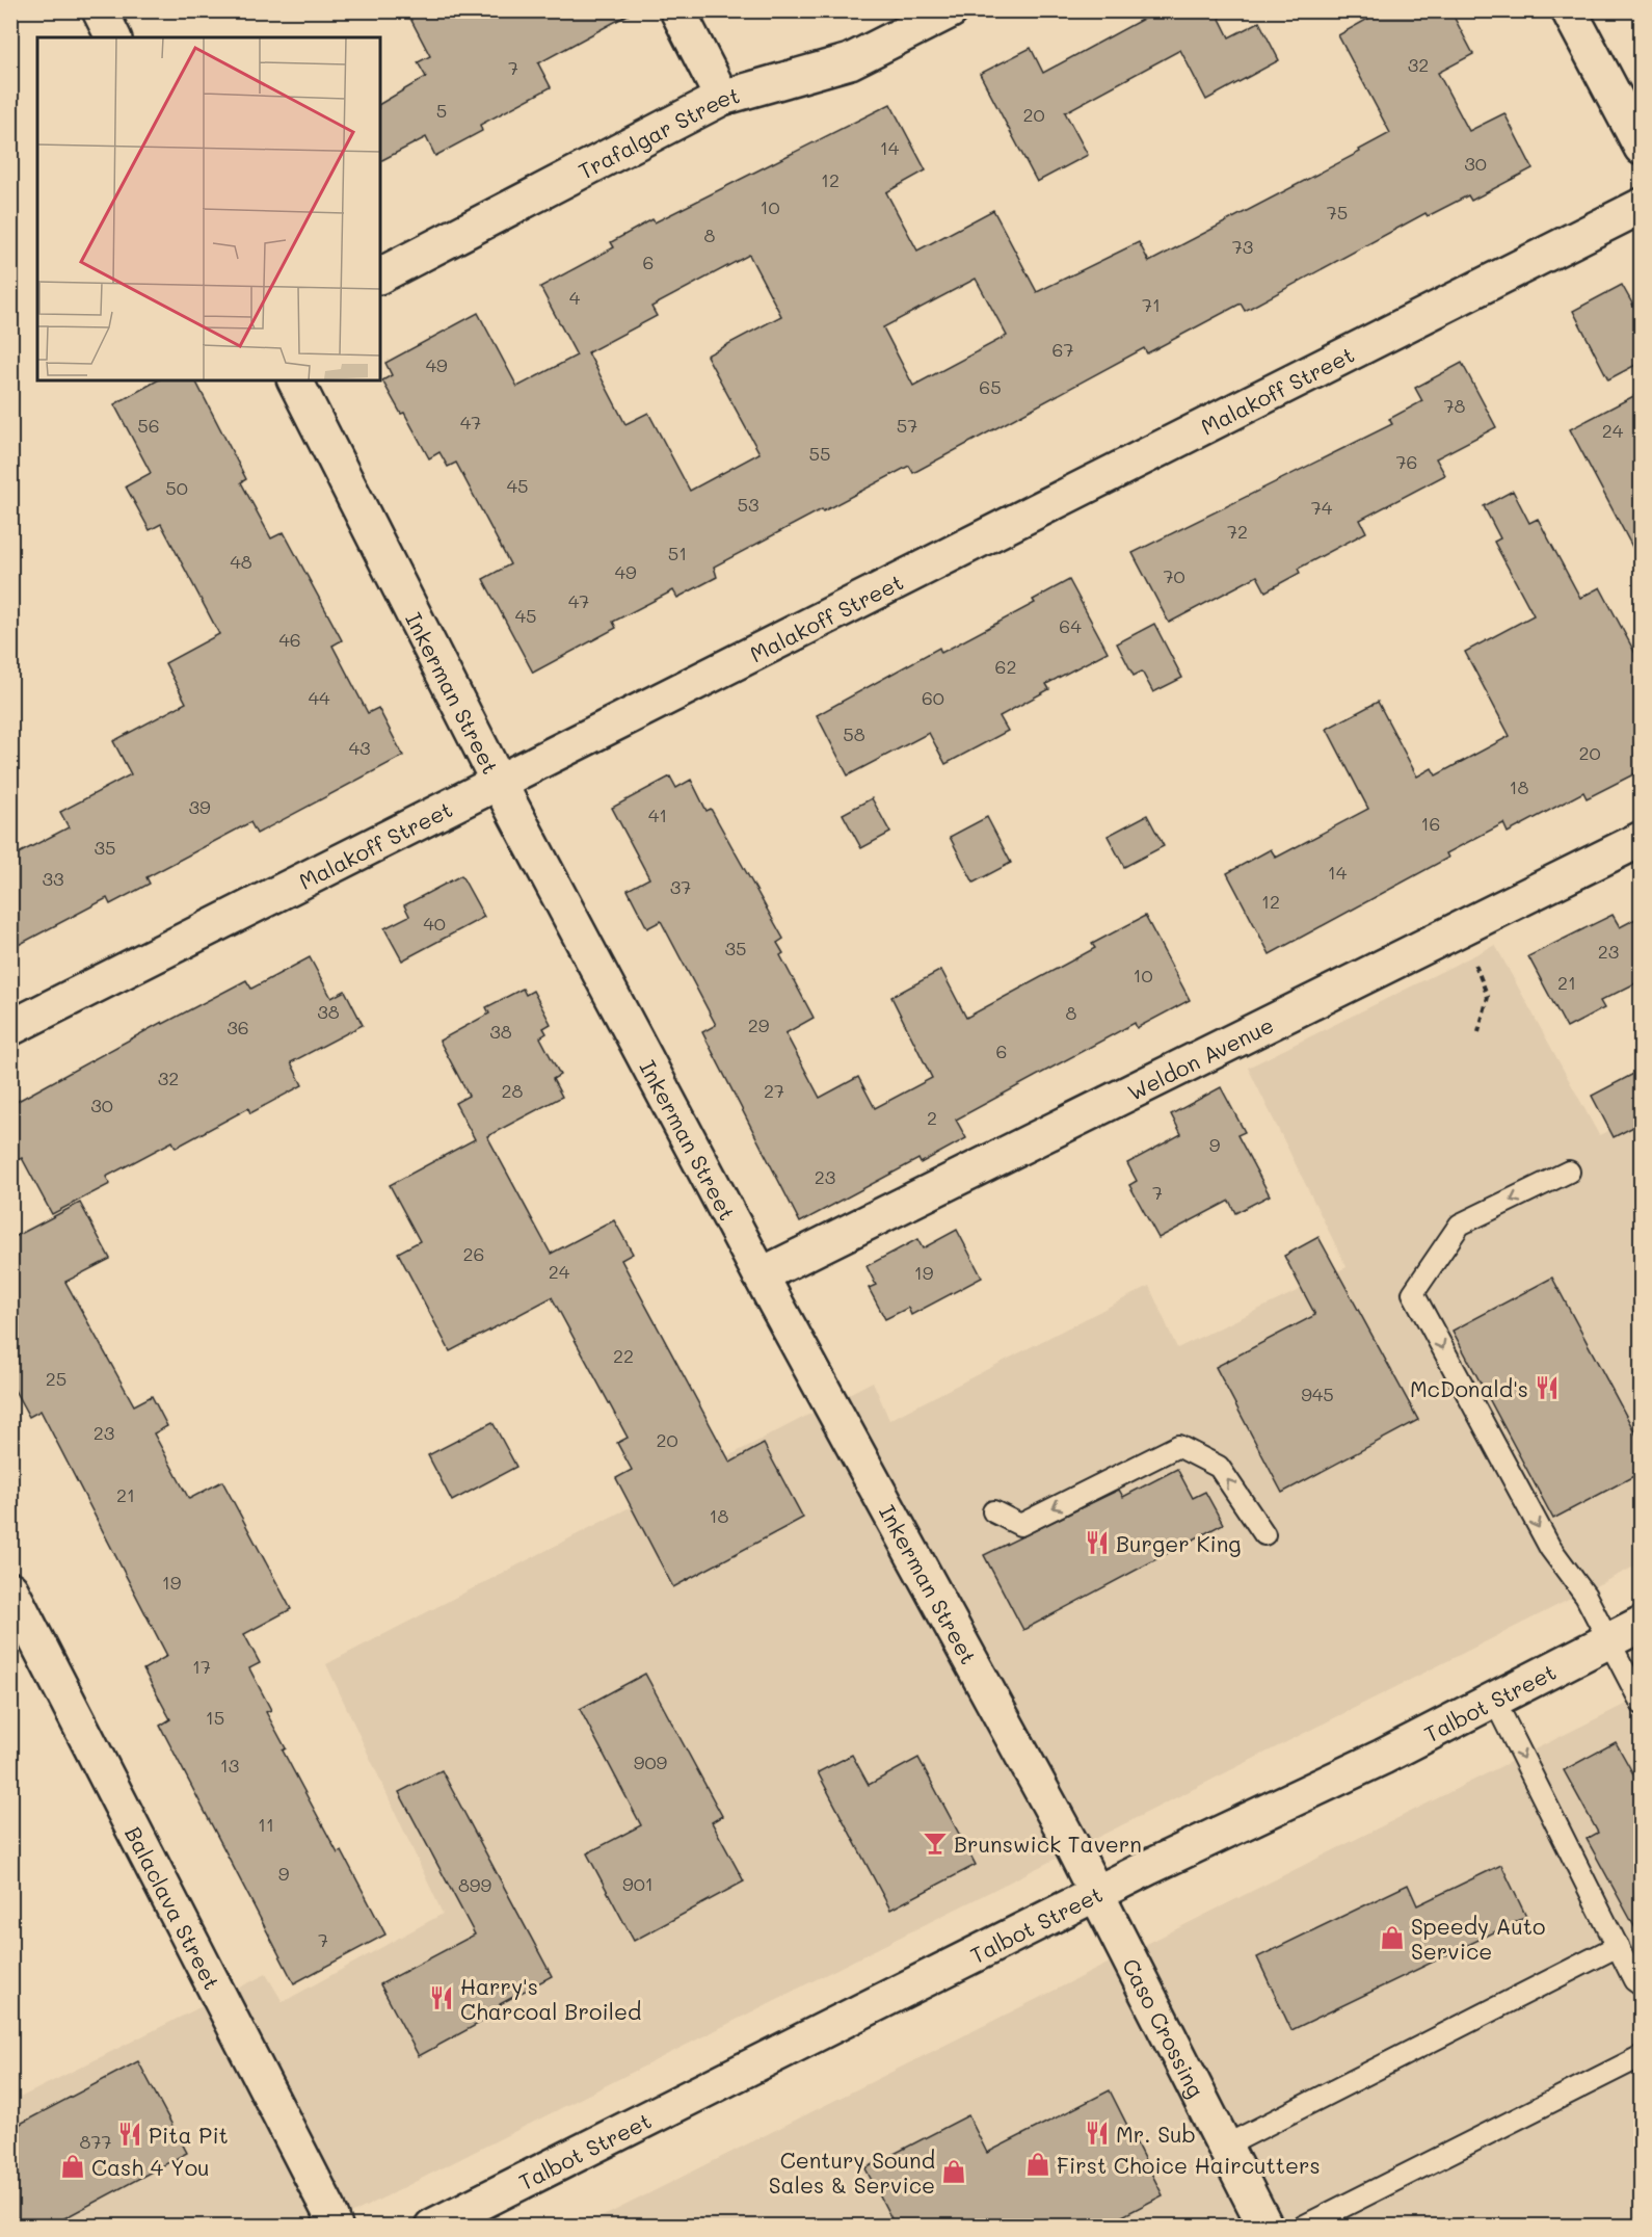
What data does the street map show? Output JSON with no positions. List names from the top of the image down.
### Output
{
  "streets": {
    "street": [
      "Trafalgar Street",
      "Malakoff Street",
      "Inkerman Street",
      "Weldon Avenue",
      "Talbot Street",
      "Balaclava Street",
      "Caso Crossing"
    ]
  },
  "crossings": [
    ["Malakoff Street", "Inkerman Street"],
    ["Inkerman Street", "Weldon Avenue"],
    ["Inkerman Street", "Talbot Street"],
    ["Inkerman Street", "Caso Crossing"],
    ["Talbot Street", "Caso Crossing"]
  ],
  "places": {
    "restaurant": [
      "McDonald's",
      "Burger King",
      "Harry's Charcoal Broiled",
      "Mr. Sub",
      "Pita Pit"
    ],
    "bar": ["Brunswick Tavern"],
    "shop": [
      "Speedy Auto Service",
      "First Choice Haircutters",
      "Cash 4 You",
      "Century Sound Sales & Service"
    ]
  },
  "house_numbers": [
    "32",
    "7",
    "5",
    "20",
    "14",
    "30",
    "12",
    "10",
    "75",
    "8",
    "73",
    "6",
    "4",
    "71",
    "67",
    "49",
    "65",
    "78",
    "47",
    "56",
    "57",
    "24",
    "55",
    "76",
    "45",
    "50",
    "53",
    "74",
    "72",
    "51",
    "48",
    "49",
    "70",
    "47",
    "45",
    "64",
    "46",
    "62",
    "44",
    "60",
    "58",
    "43",
    "20",
    "18",
    "39",
    "41",
    "16",
    "35",
    "14",
    "33",
    "37",
    "12",
    "40",
    "35",
    "23",
    "10",
    "21",
    "38",
    "8",
    "29",
    "36",
    "38",
    "6",
    "32",
    "28",
    "27",
    "30",
    "2",
    "9",
    "23",
    "7",
    "26",
    "24",
    "19",
    "22",
    "25",
    "945",
    "23",
    "20",
    "21",
    "18",
    "19",
    "17",
    "15",
    "909",
    "13",
    "11",
    "9",
    "901",
    "899",
    "7",
    "877"
  ]
}
